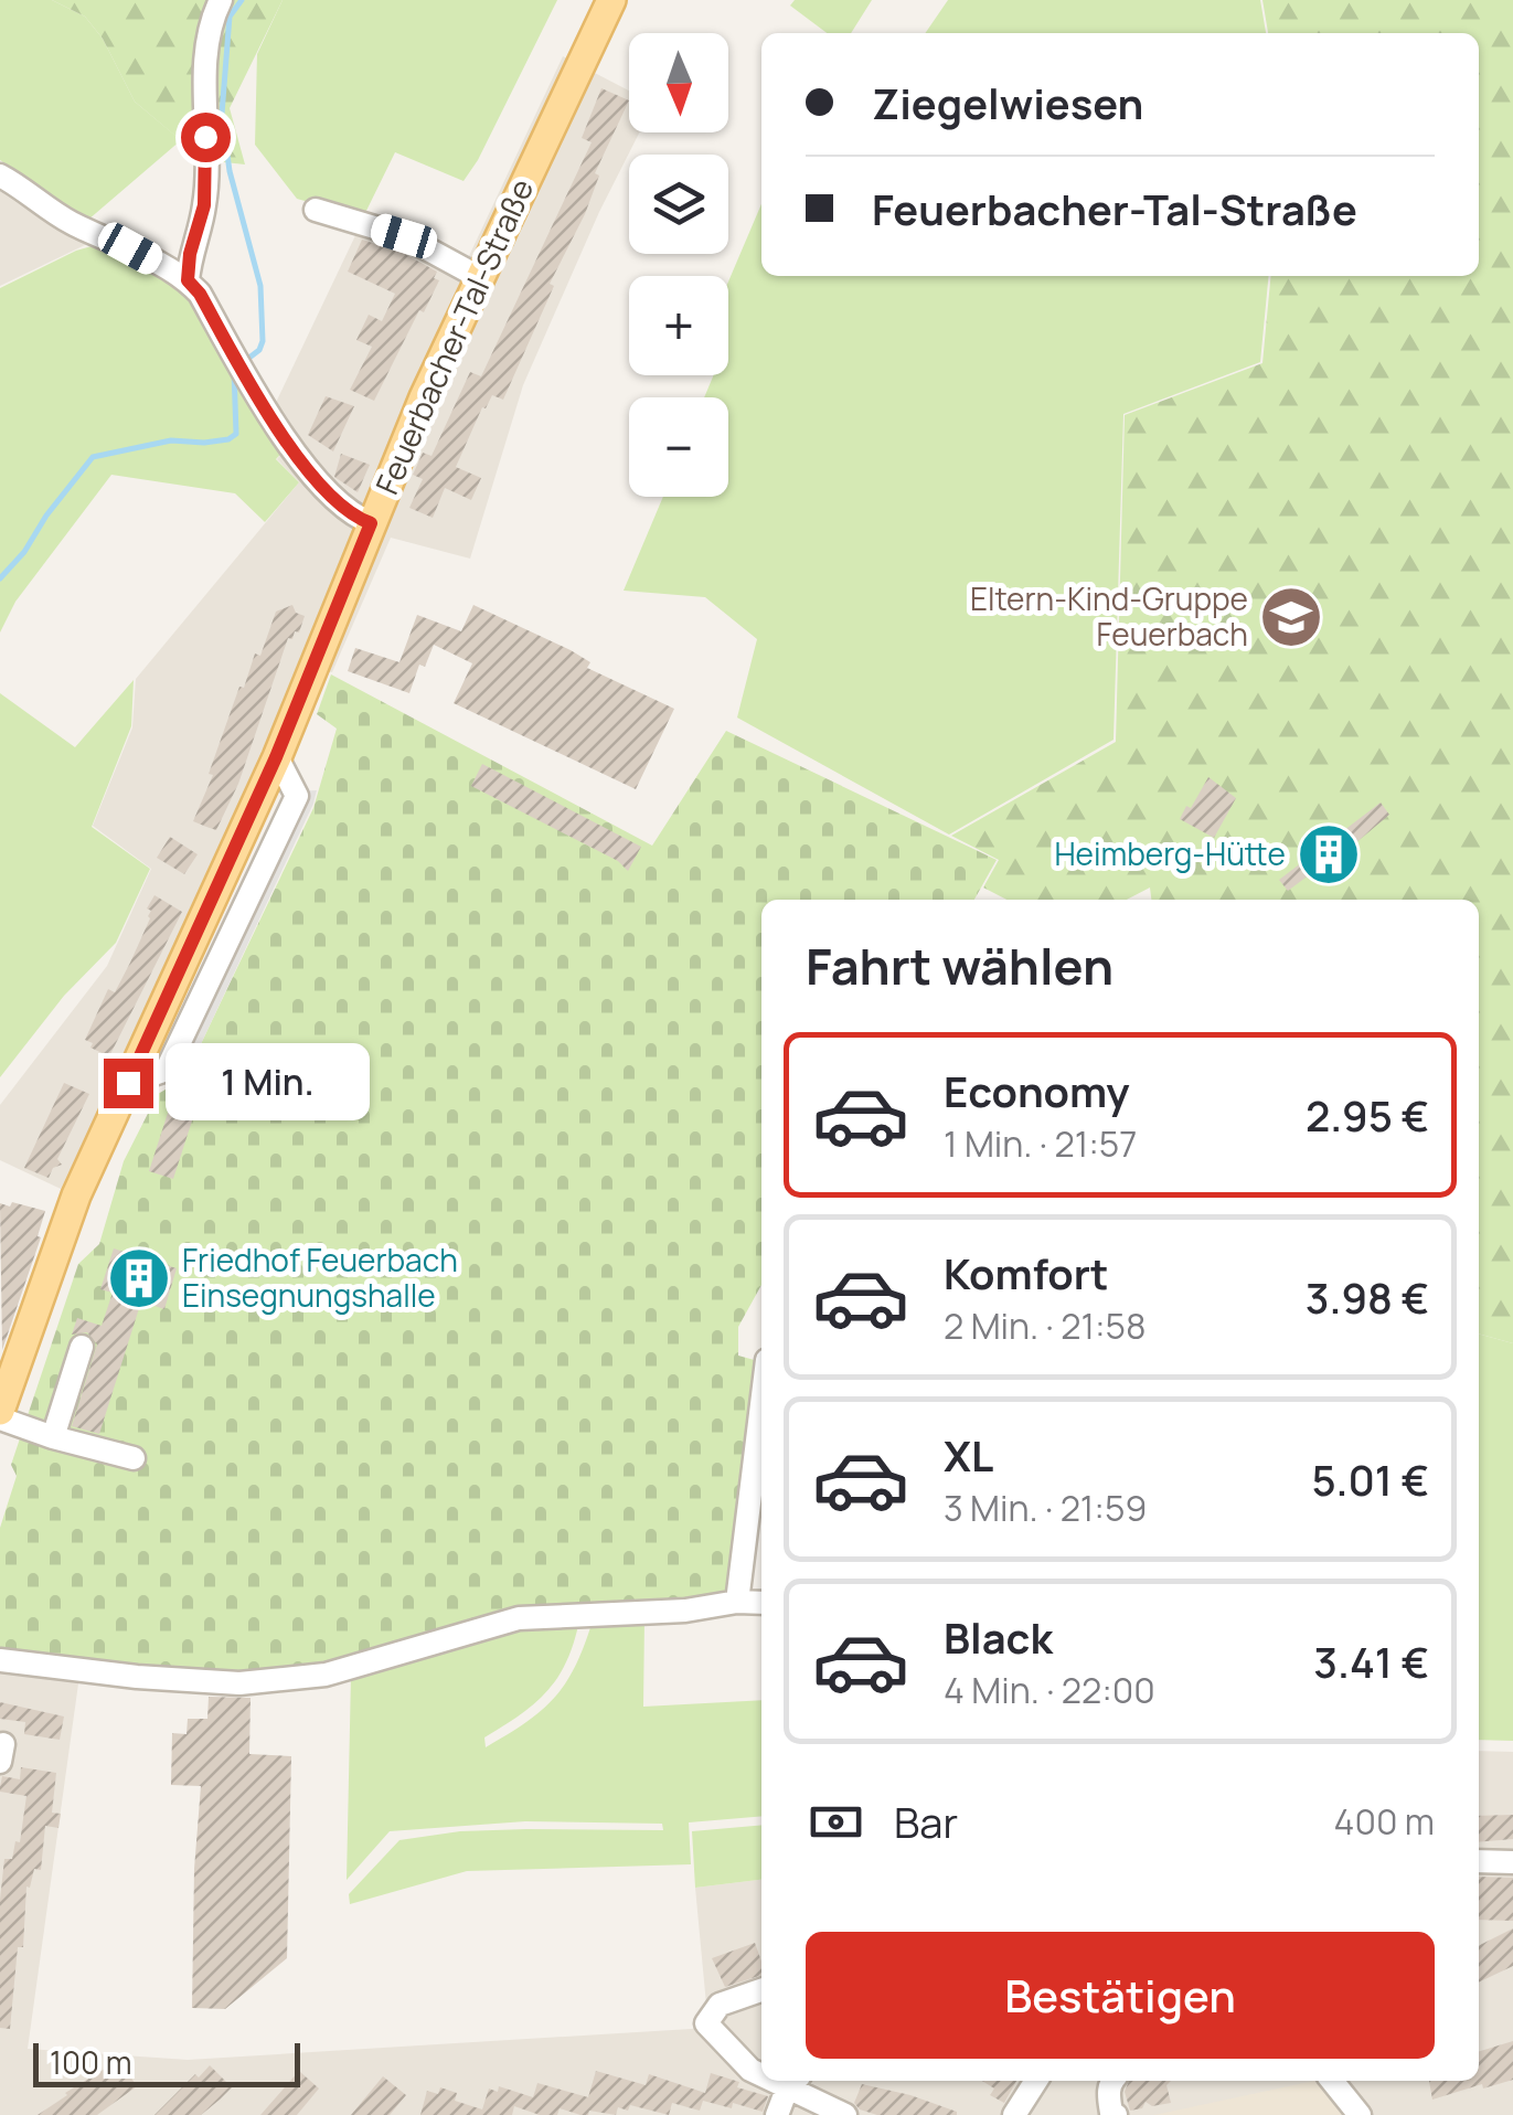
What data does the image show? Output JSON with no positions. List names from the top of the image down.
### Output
{
  "streets": {
    "main road": ["Feuerbacher-Tal-Straße"]
  },
  "places": {
    "school or university": ["Eltern-Kind-Gruppe Feuerbach"],
    "building": ["Heimberg-Hütte", "Friedhof Feuerbach Einsegnungshalle"]
  },
  "scale_bar": "100 m",
  "north": "bottom",
  "page": {
    "map_buttons": ["+", "−"],
    "banner": ["Ziegelwiesen", "Feuerbacher-Tal-Straße"],
    "heading": "Fahrt wählen",
    "list": [
      {
        "name": "Economy",
        "note": "1 Min. · 21:57",
        "value": "2.95 €"
      },
      {
        "name": "Komfort",
        "note": "2 Min. · 21:58",
        "value": "3.98 €"
      },
      {
        "name": "XL",
        "note": "3 Min. · 21:59",
        "value": "5.01 €"
      },
      {
        "name": "Black",
        "note": "4 Min. · 22:00",
        "value": "3.41 €"
      }
    ],
    "bubble": "1 Min.",
    "pay": ["Bar", "400 m"],
    "buttons": "Bestätigen",
    "scale": "100 m"
  }
}
